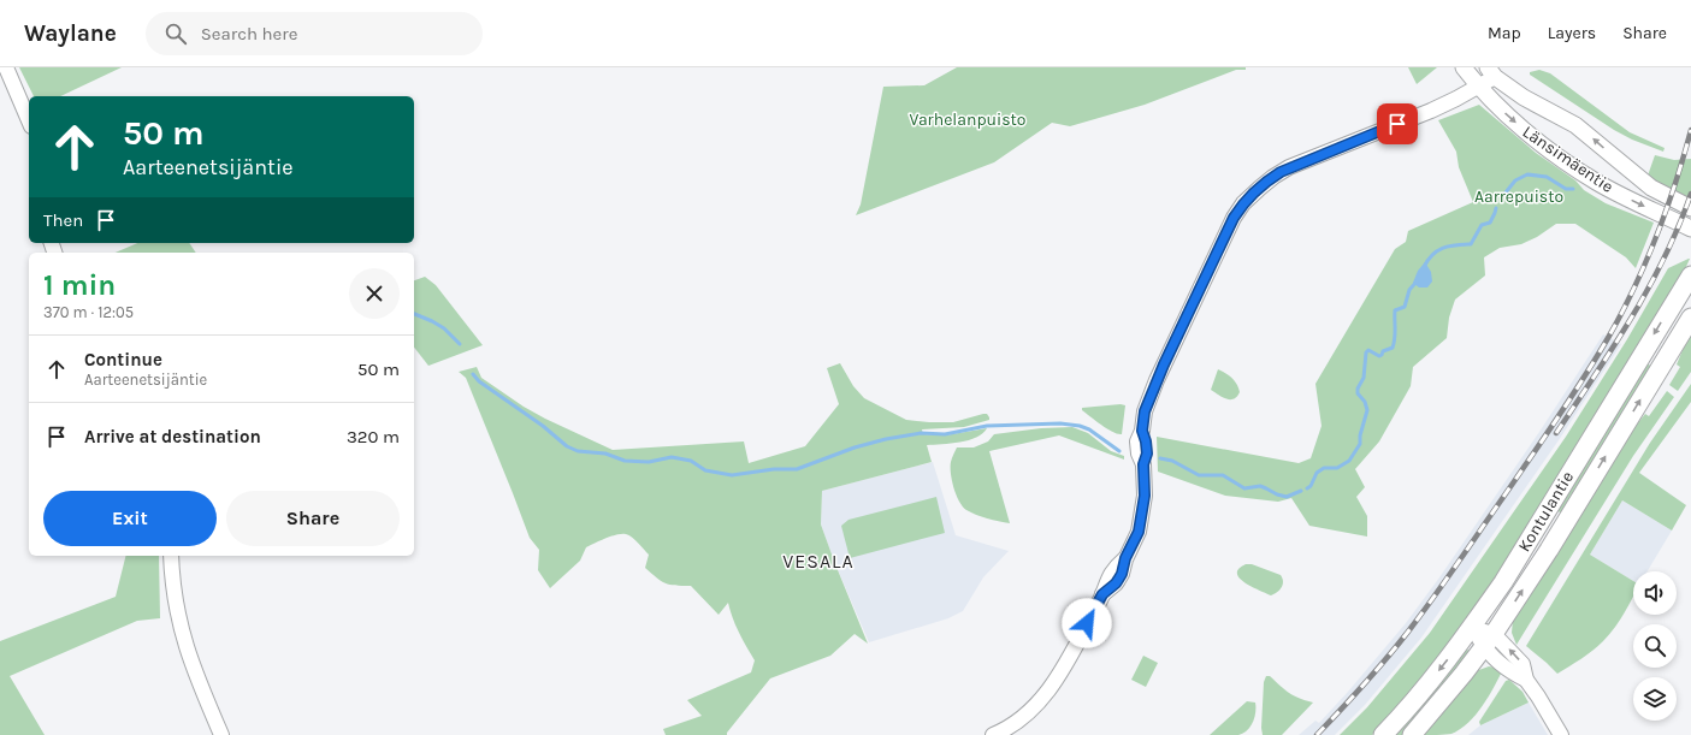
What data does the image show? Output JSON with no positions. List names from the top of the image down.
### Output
{
  "streets": {
    "main road": ["Länsimäentie", "Kontulantie"]
  },
  "districts": ["VESALA"],
  "parks": ["Varhelanpuisto", "Aarrepuisto"],
  "page": {
    "header": "Waylane",
    "search": "Search here",
    "nav": ["Map", "Layers", "Share"],
    "turn": ["50 m", "Aarteenetsijäntie"],
    "then": "Then",
    "heading": ["1 min", "370 m · 12:05"],
    "list": [
      {
        "name": "Continue",
        "note": "Aarteenetsijäntie",
        "value": "50 m"
      },
      {
        "name": "Arrive at destination",
        "value": "320 m"
      }
    ],
    "buttons": ["Exit", "Share"]
  }
}
